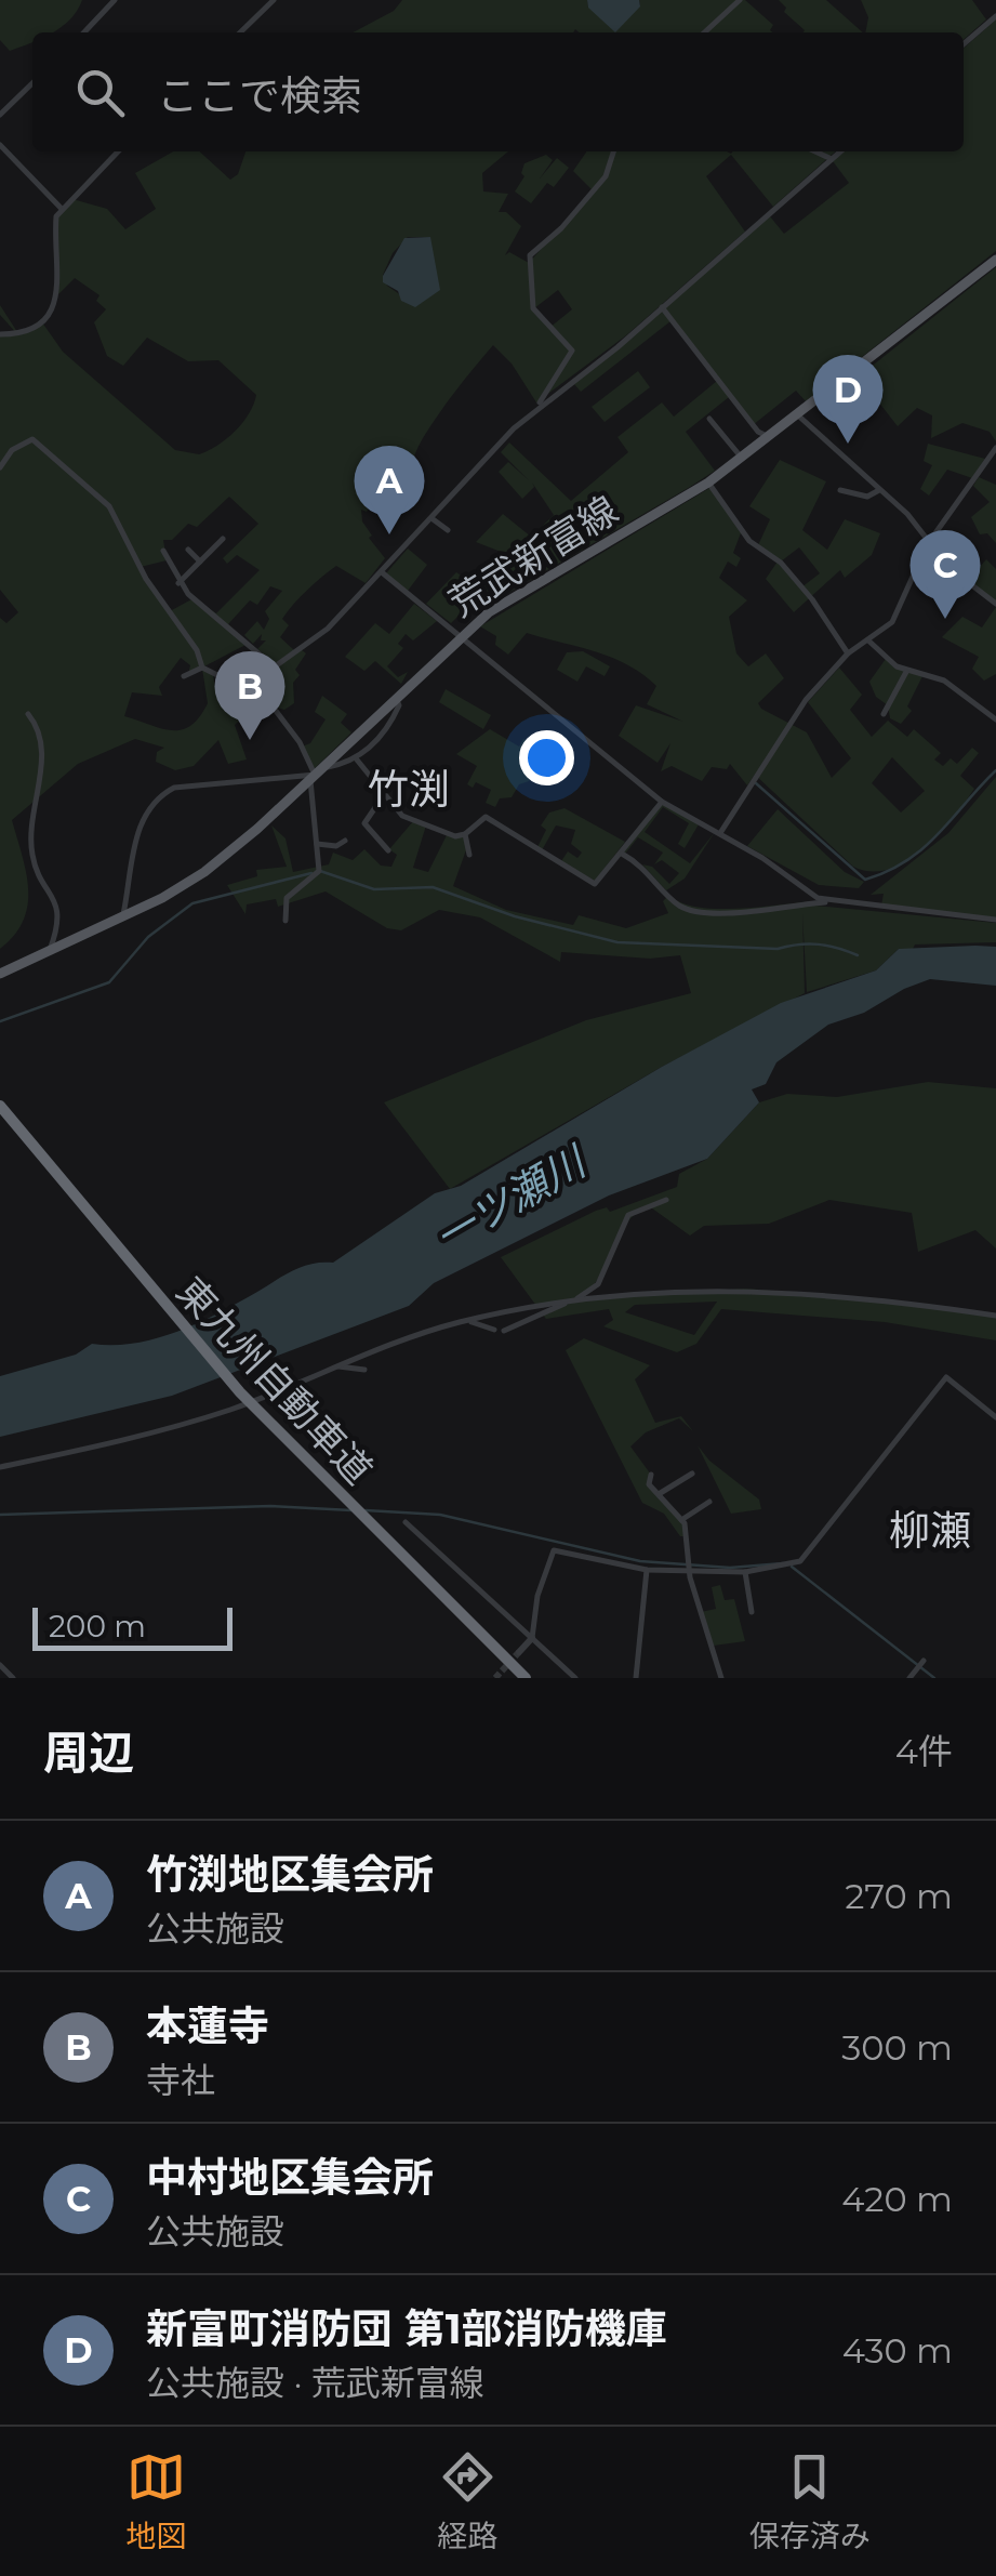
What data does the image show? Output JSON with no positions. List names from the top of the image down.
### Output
{
  "streets": {
    "highway": ["東九州自動車道"],
    "main road": ["荒武新富線"]
  },
  "districts": ["竹渕", "柳瀬"],
  "water": ["一ツ瀬川"],
  "scale_bar": "200 m",
  "page": {
    "search": "ここで検索",
    "pins": [
      "D",
      "A",
      "C",
      "B"
    ],
    "scale": "200 m",
    "heading": ["周辺", "4件"],
    "list": [
      {
        "mark": "A",
        "name": "竹渕地区集会所",
        "note": "公共施設",
        "value": "270 m"
      },
      {
        "mark": "B",
        "name": "本蓮寺",
        "note": "寺社",
        "value": "300 m"
      },
      {
        "mark": "C",
        "name": "中村地区集会所",
        "note": "公共施設",
        "value": "420 m"
      },
      {
        "mark": "D",
        "name": "新富町消防団 第1部消防機庫",
        "note": "公共施設 · 荒武新富線",
        "value": "430 m"
      }
    ],
    "nav": ["地図", "経路", "保存済み"]
  }
}
